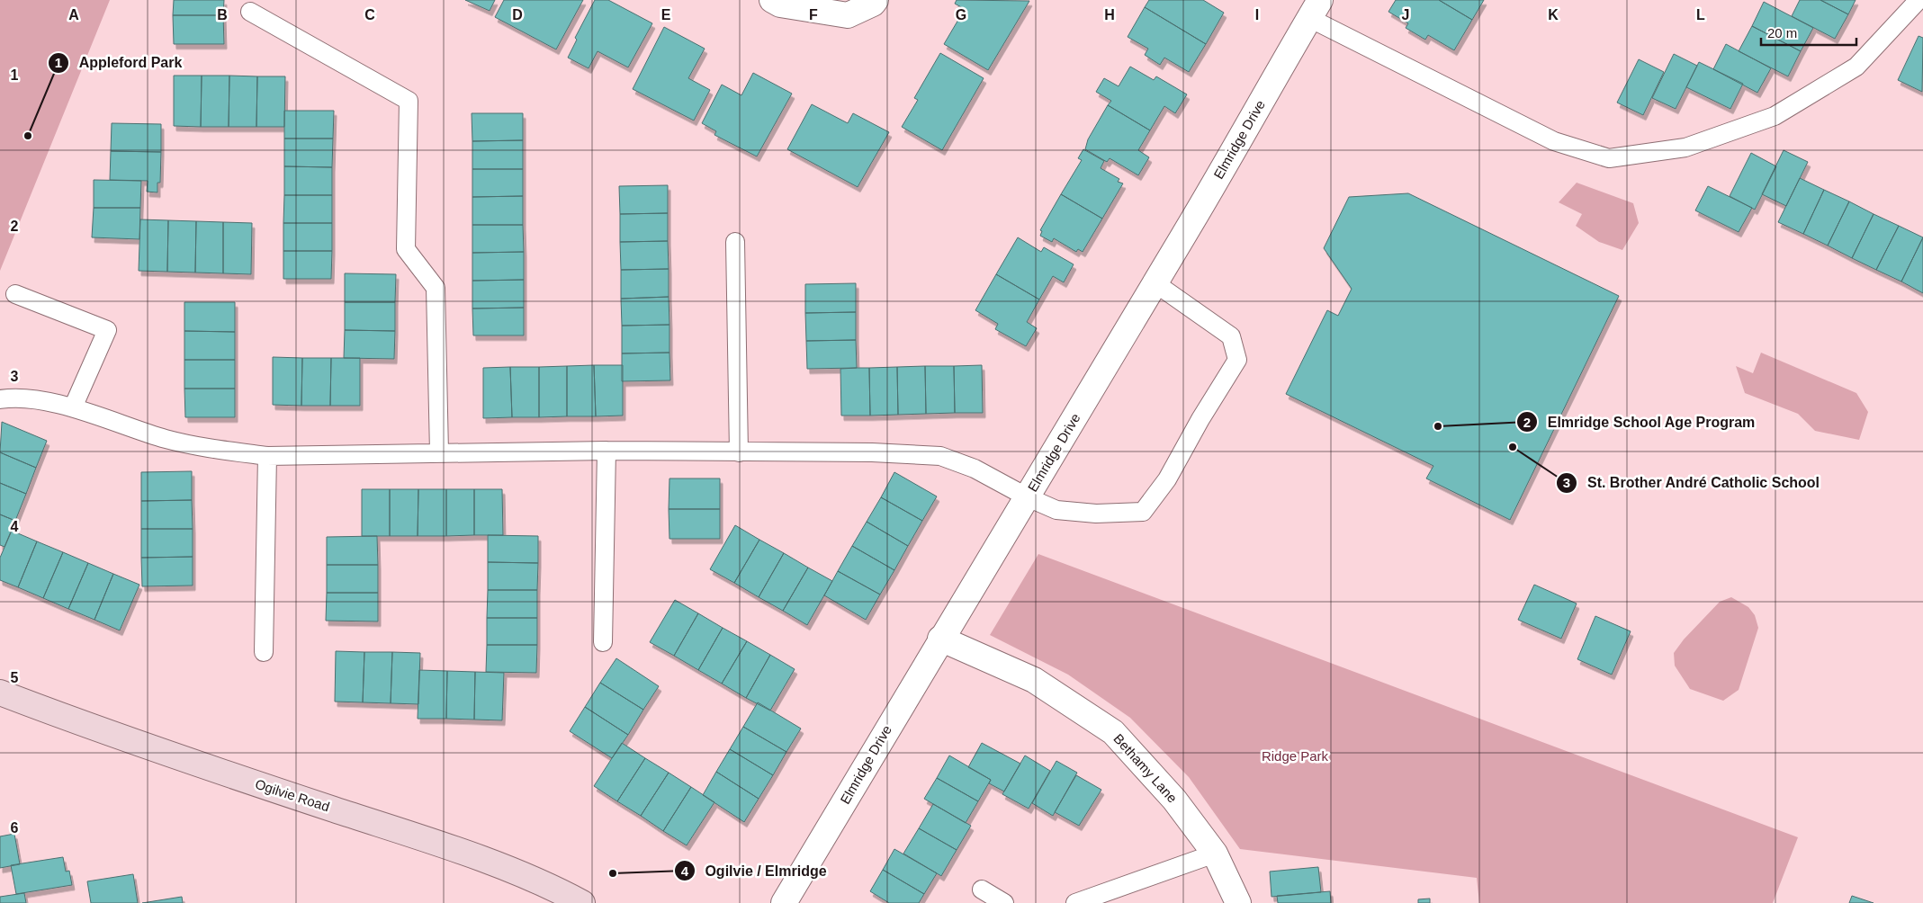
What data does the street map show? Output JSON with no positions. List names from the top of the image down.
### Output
{
  "streets": {
    "main road": ["Ogilvie Road"],
    "street": ["Elmridge Drive", "Bethamy Lane"]
  },
  "crossings": [
    ["Elmridge Drive", "Bethamy Lane"]
  ],
  "parks": ["Ridge Park"],
  "places": [
    "Appleford Park",
    "Elmridge School Age Program",
    "St. Brother André Catholic School",
    "Ogilvie / Elmridge"
  ],
  "scale_bar": "20 m",
  "grid": {
    "columns": [
      "A",
      "B",
      "C",
      "D",
      "E",
      "F",
      "G",
      "H",
      "I",
      "J",
      "K",
      "L"
    ],
    "rows": [
      "1",
      "2",
      "3",
      "4",
      "5",
      "6"
    ]
  }
}
